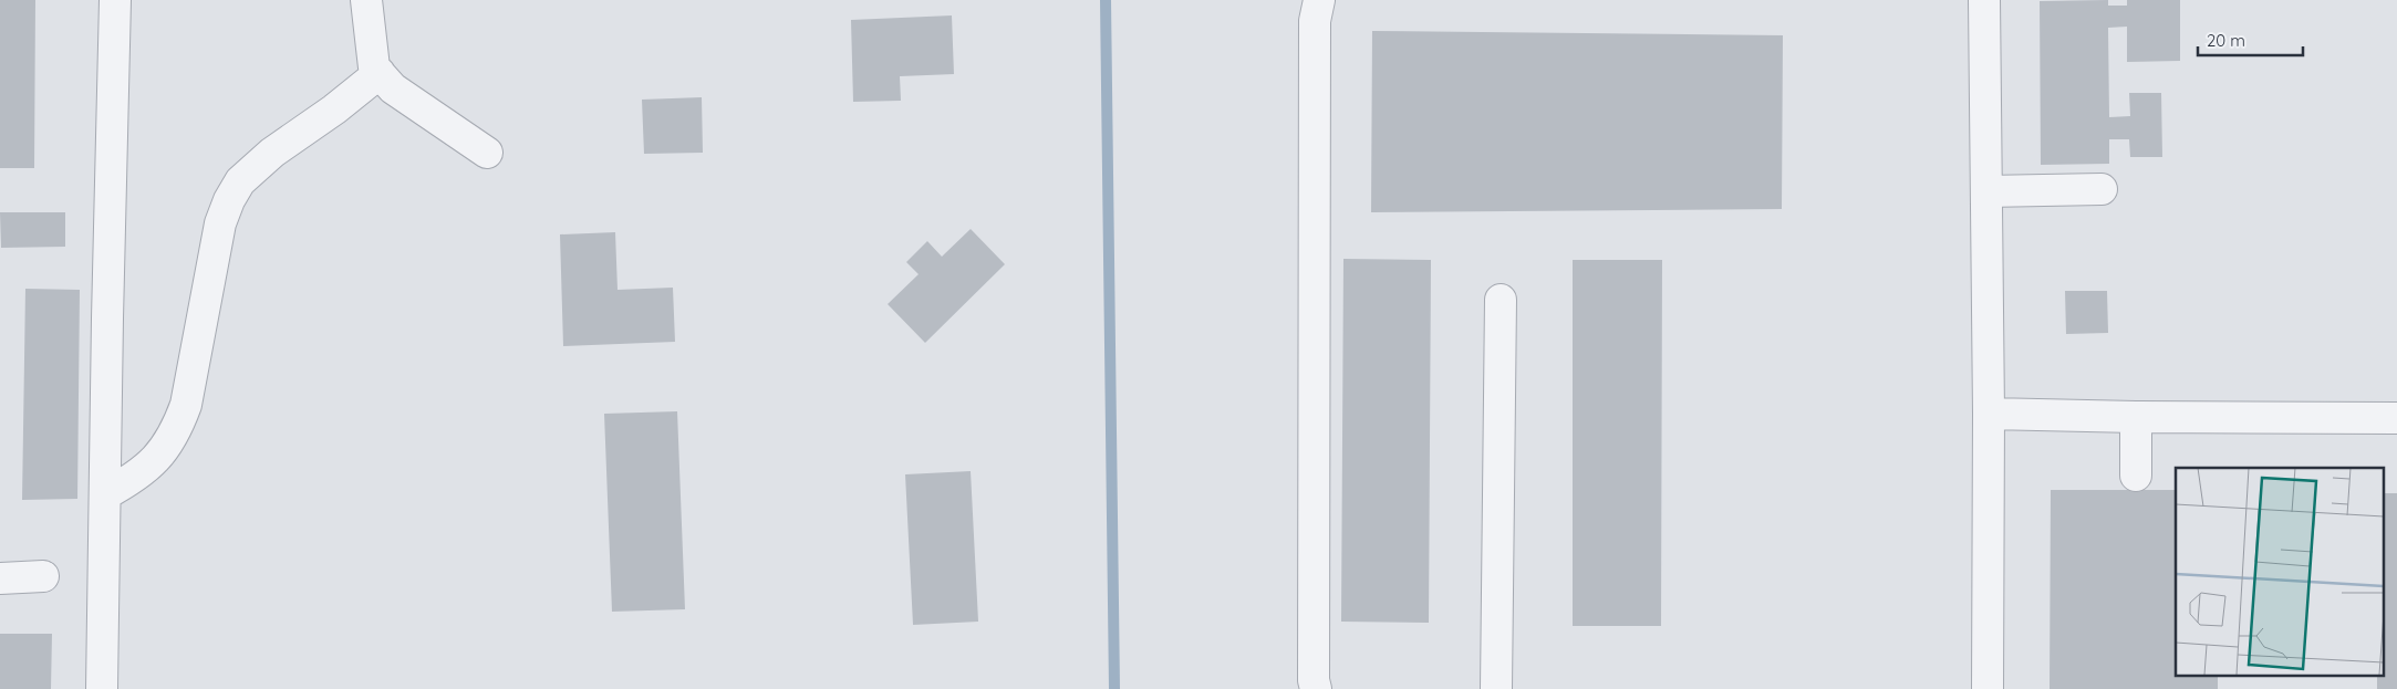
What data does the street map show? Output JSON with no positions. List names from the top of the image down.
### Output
{
  "scale_bar": "20 m"
}
